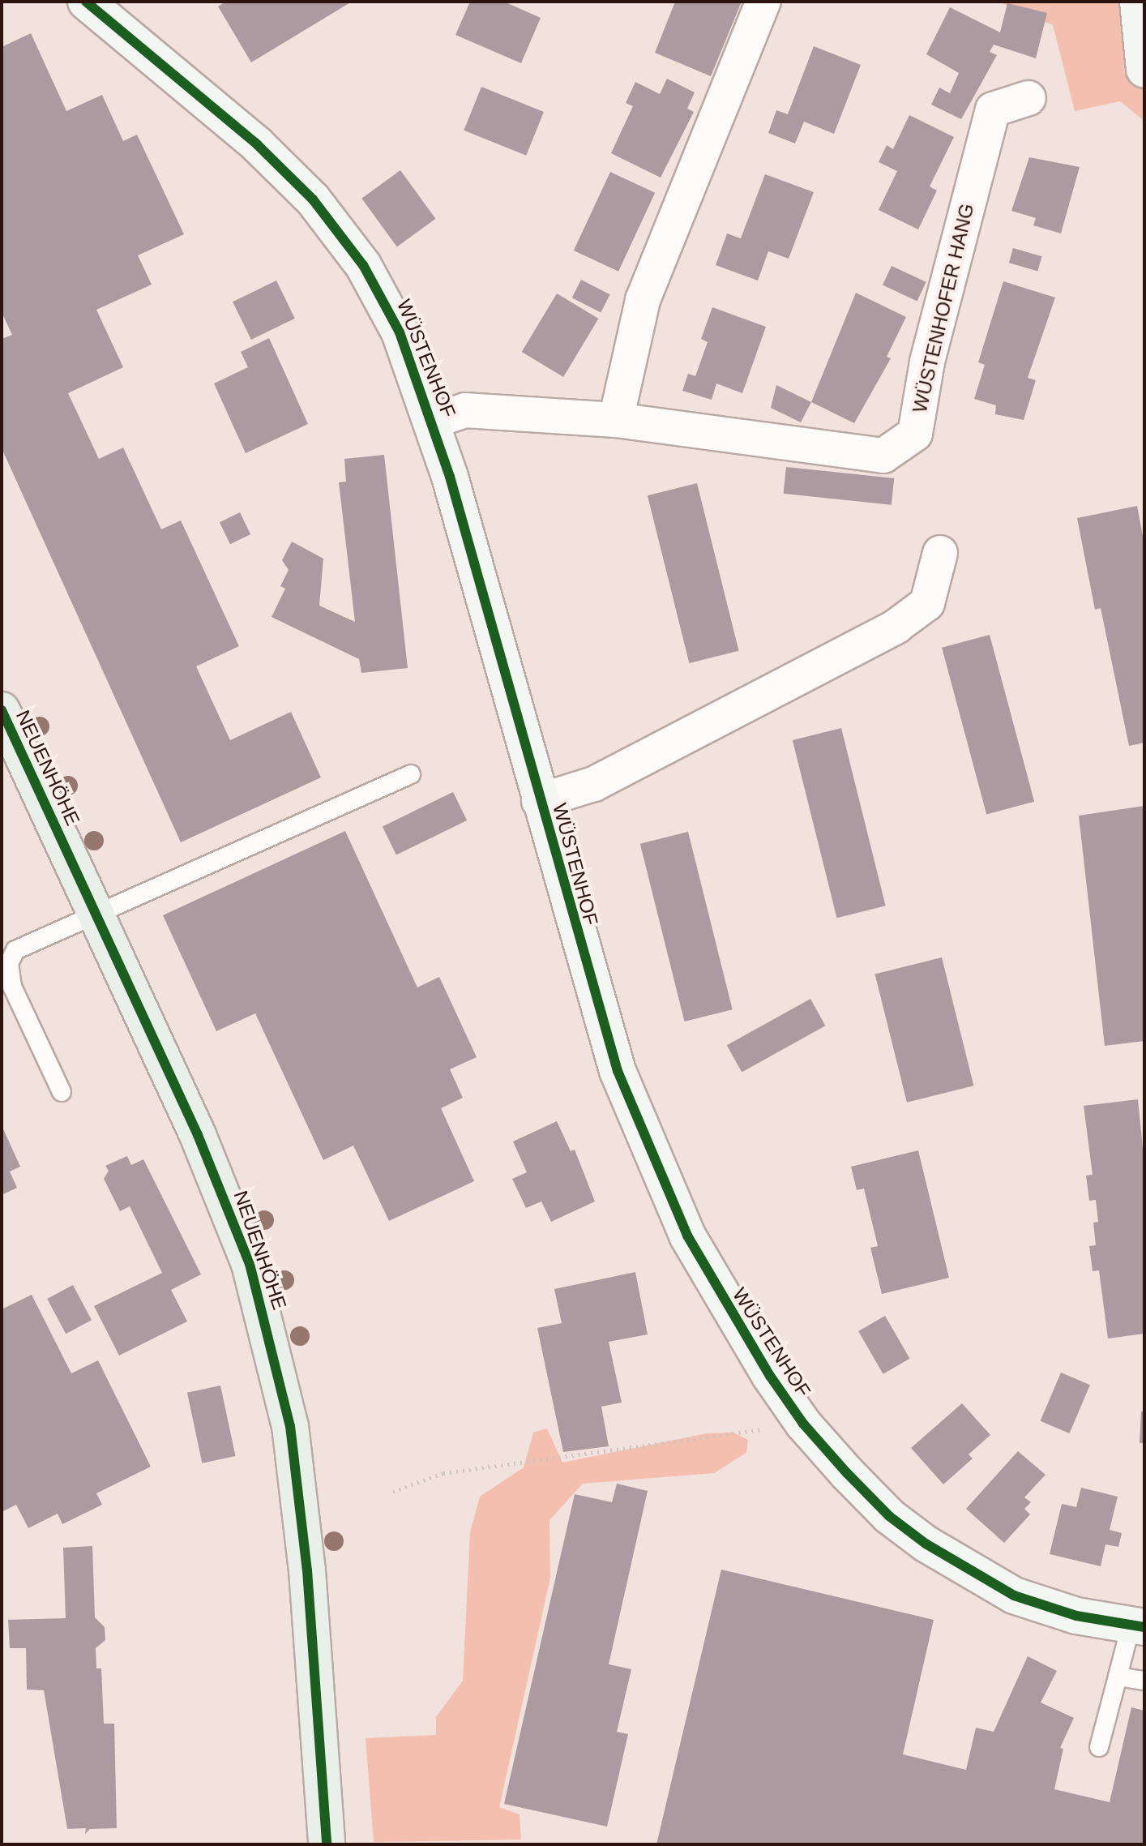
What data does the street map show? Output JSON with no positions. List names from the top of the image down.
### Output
{
  "streets": {
    "main road": ["WÜSTENHOF", "NEUENHÖHE"],
    "street": ["WÜSTENHOFER HANG"]
  },
  "crossings": [
    ["WÜSTENHOFER HANG", "WÜSTENHOF"]
  ]
}
